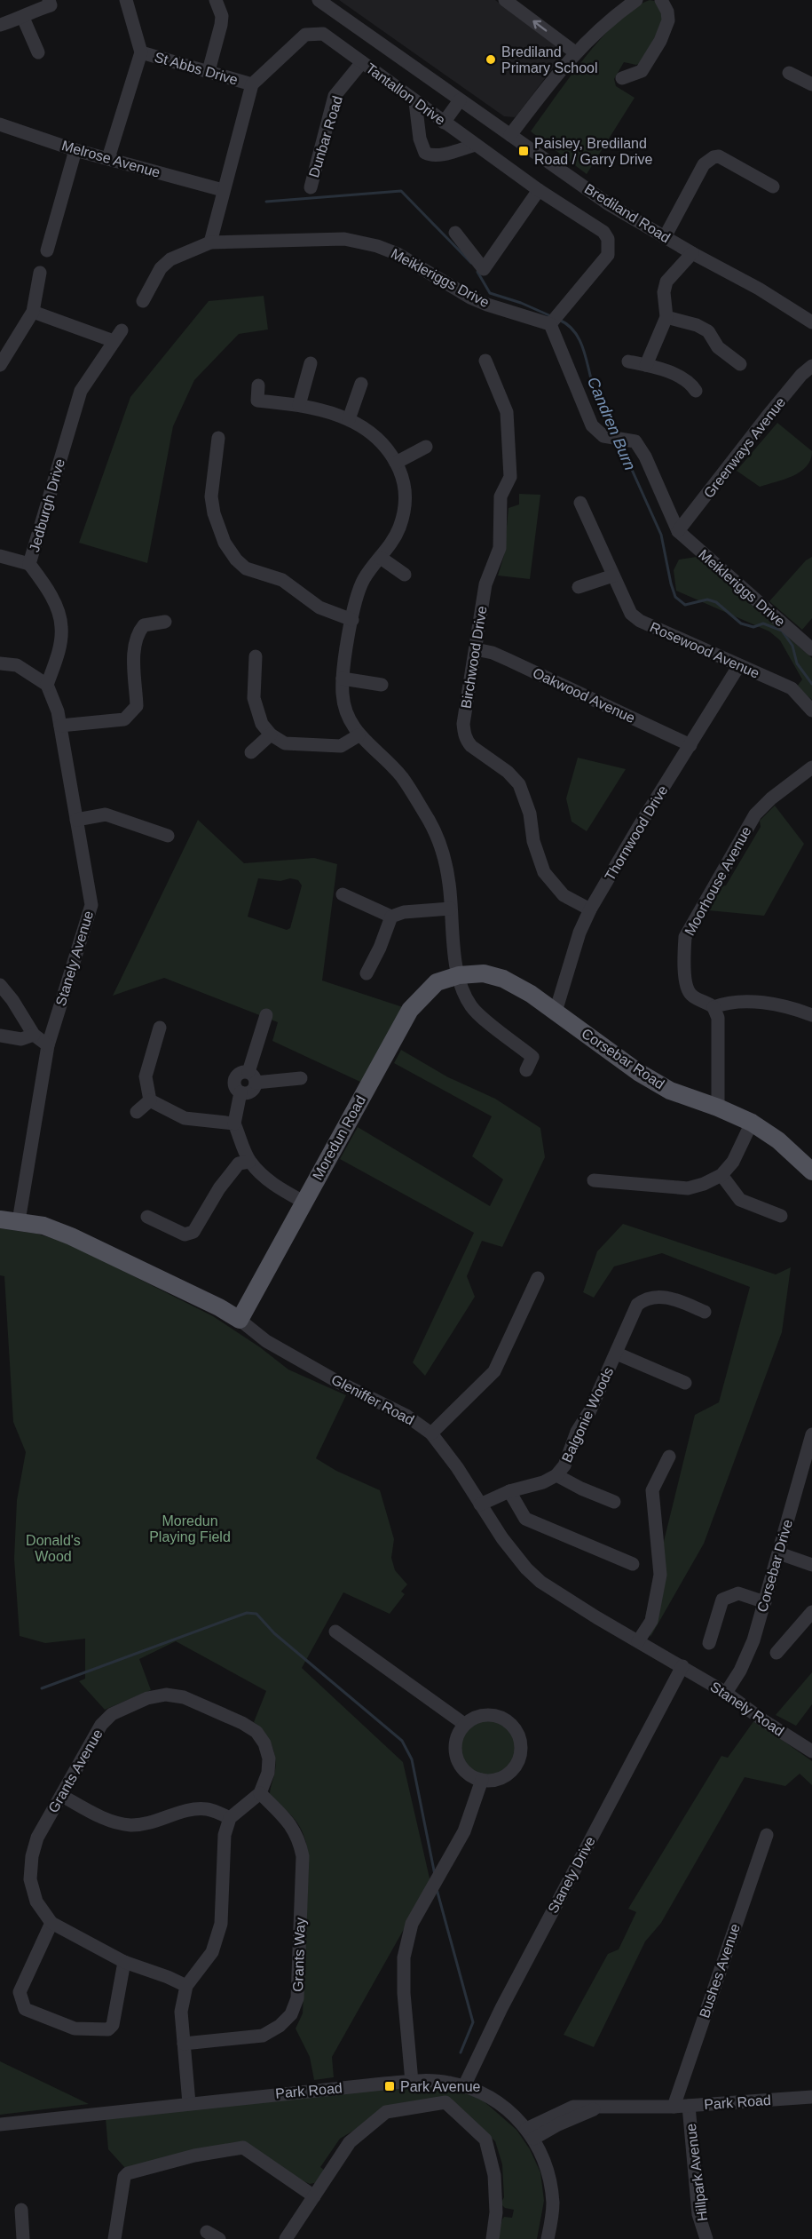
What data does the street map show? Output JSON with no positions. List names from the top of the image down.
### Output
{
  "streets": {
    "main road": ["Corsebar Road", "Moredun Road", "Gleniffer Road"],
    "street": [
      "St Abbs Drive",
      "Tantallon Drive",
      "Dunbar Road",
      "Melrose Avenue",
      "Brediland Road",
      "Meikleriggs Drive",
      "Greenways Avenue",
      "Jedburgh Drive",
      "Rosewood Avenue",
      "Birchwood Drive",
      "Oakwood Avenue",
      "Thornwood Drive",
      "Moorhouse Avenue",
      "Stanely Avenue",
      "Balgonie Woods",
      "Corsebar Drive",
      "Stanely Road",
      "Grants Avenue",
      "Stanely Drive",
      "Grants Way",
      "Bushes Avenue",
      "Park Road",
      "Hillpark Avenue"
    ]
  },
  "crossings": [
    ["St Abbs Drive", "Tantallon Drive"],
    ["Tantallon Drive", "Dunbar Road"],
    ["Tantallon Drive", "Meikleriggs Drive"],
    ["Meikleriggs Drive", "Greenways Avenue"],
    ["Jedburgh Drive", "Stanely Avenue"],
    ["Rosewood Avenue", "Thornwood Drive"],
    ["Birchwood Drive", "Oakwood Avenue"],
    ["Birchwood Drive", "Thornwood Drive"],
    ["Oakwood Avenue", "Thornwood Drive"],
    ["Thornwood Drive", "Corsebar Road"],
    ["Stanely Avenue", "Gleniffer Road"],
    ["Corsebar Road", "Moredun Road"],
    ["Moredun Road", "Gleniffer Road"],
    ["Gleniffer Road", "Balgonie Woods"],
    ["Gleniffer Road", "Stanely Road"],
    ["Gleniffer Road", "Stanely Drive"],
    ["Corsebar Drive", "Stanely Road"],
    ["Stanely Road", "Stanely Drive"],
    ["Grants Avenue", "Grants Way"],
    ["Stanely Drive", "Park Road"],
    ["Bushes Avenue", "Park Road"],
    ["Park Road", "Hillpark Avenue"]
  ],
  "water": ["Candren Burn"],
  "parks": ["Moredun Playing Field", "Donald's Wood"],
  "places": {
    "other": ["Brediland Primary School"],
    "transit": ["Paisley, Brediland Road / Garry Drive", "Park Avenue"]
  }
}
